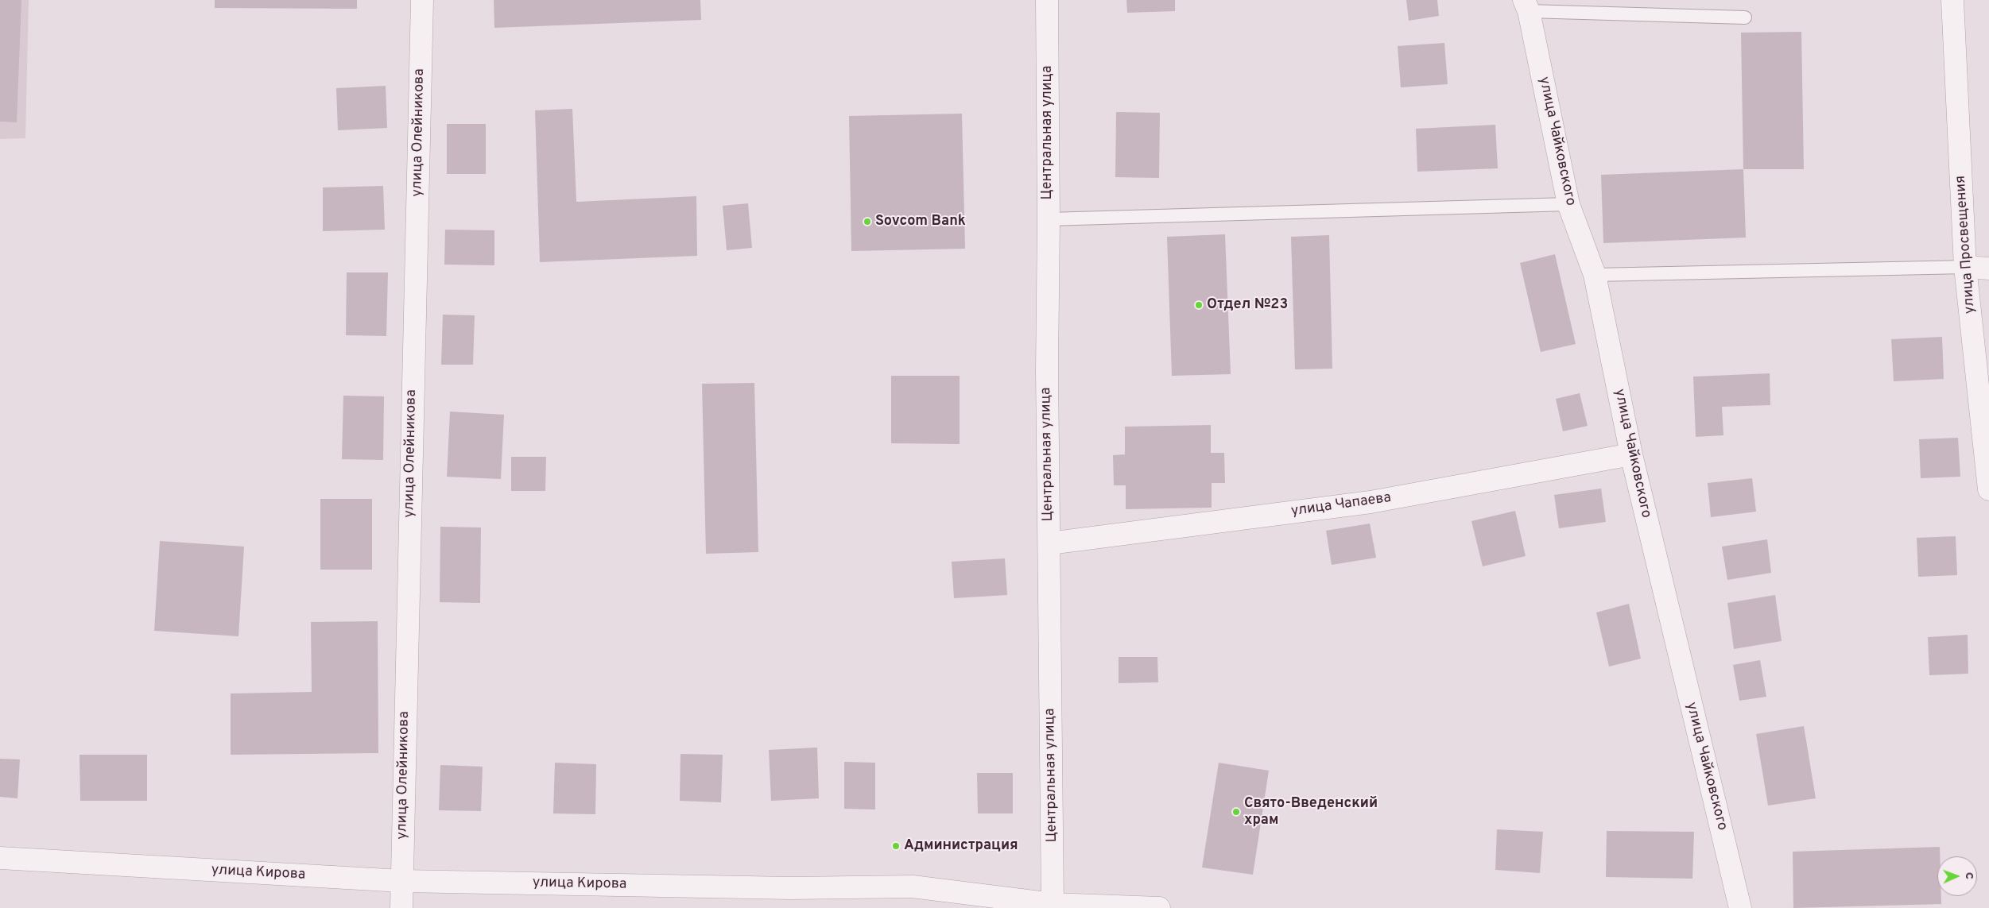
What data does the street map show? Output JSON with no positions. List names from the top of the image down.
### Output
{
  "streets": {
    "street": [
      "улица Олейникова",
      "Центральная улица",
      "улица Чайковского",
      "улица Просвещения",
      "улица Чапаева",
      "улица Кирова"
    ]
  },
  "crossings": [
    ["улица Олейникова", "улица Кирова"],
    ["Центральная улица", "улица Чапаева"],
    ["Центральная улица", "улица Кирова"],
    ["улица Чайковского", "улица Чапаева"]
  ],
  "places": [
    "Sovcom Bank",
    "Отдел №23",
    "Свято-Введенский храм",
    "Администрация"
  ],
  "north": "right"
}
